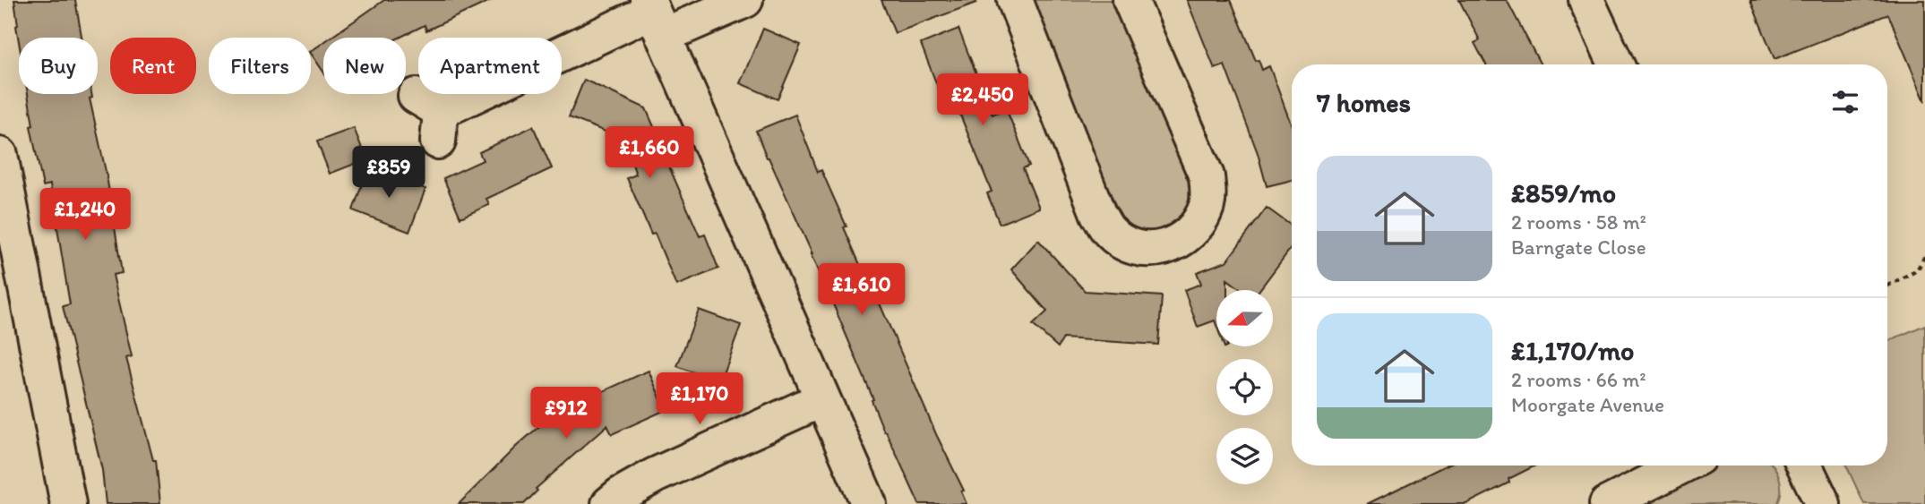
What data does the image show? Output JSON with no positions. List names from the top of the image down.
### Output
{
  "north": "left",
  "page": {
    "chip": [
      "Buy",
      "Rent",
      "Filters",
      "New",
      "Apartment"
    ],
    "heading": "7 homes",
    "price": [
      "£2,450",
      "£1,660",
      "£859",
      "£1,240",
      "£1,610",
      "£1,170",
      "£912"
    ],
    "list": [
      {
        "name": "£859/mo",
        "note": "2 rooms · 58 m² · Barngate Close"
      },
      {
        "name": "£1,170/mo",
        "note": "2 rooms · 66 m² · Moorgate Avenue"
      }
    ]
  }
}
